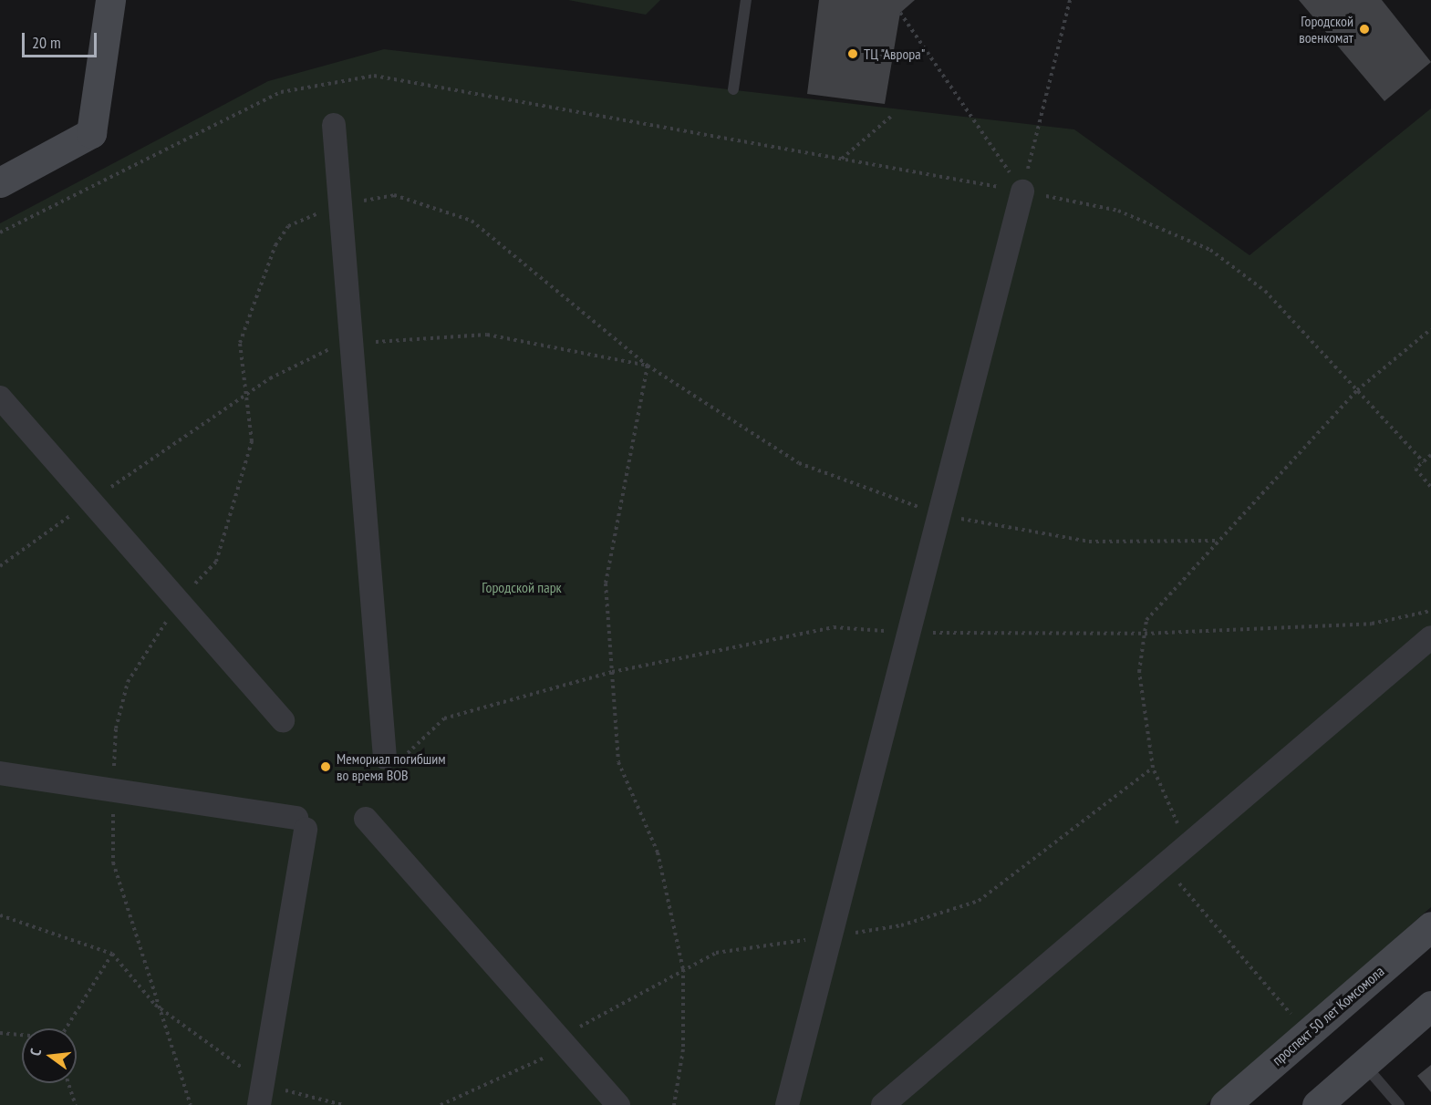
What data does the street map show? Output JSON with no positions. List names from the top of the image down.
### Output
{
  "streets": {
    "main road": ["проспект 50 лет Комсомола"]
  },
  "parks": ["Городской парк"],
  "places": ["Городской военкомат", "ТЦ \"Аврора\"", "Мемориал погибшим во время ВОВ"],
  "scale_bar": "20 m",
  "north": "left"
}
